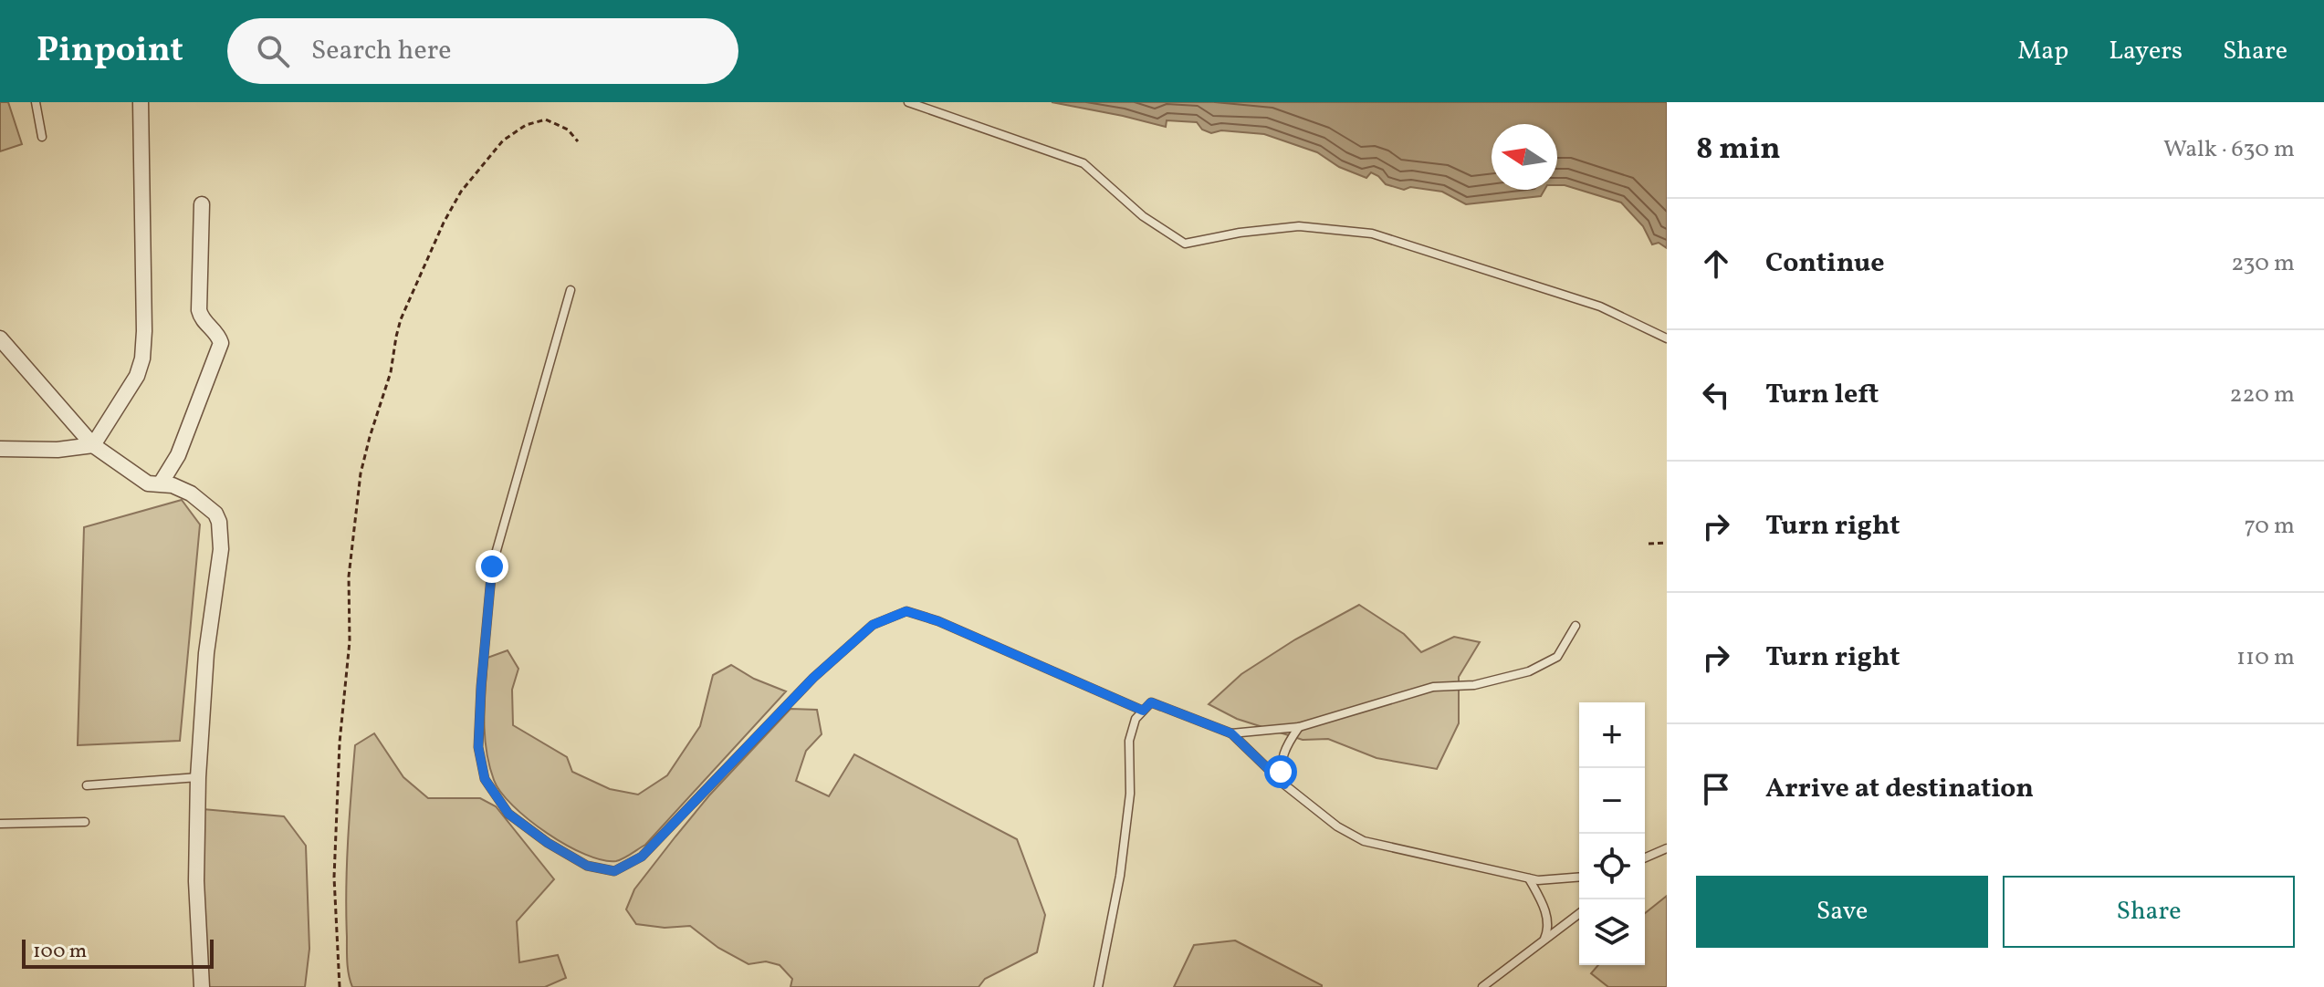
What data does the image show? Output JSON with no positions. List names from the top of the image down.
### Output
{
  "scale_bar": "100 m",
  "north": "left",
  "page": {
    "header": "Pinpoint",
    "search": "Search here",
    "nav": ["Map", "Layers", "Share"],
    "heading": ["8 min", "Walk · 630 m"],
    "list": [
      ["Continue", "230 m"],
      ["Turn left", "220 m"],
      ["Turn right", "70 m"],
      ["Turn right", "110 m"],
      "Arrive at destination"
    ],
    "map_buttons": ["+", "−"],
    "buttons": ["Save", "Share"],
    "scale": "100 m"
  }
}
